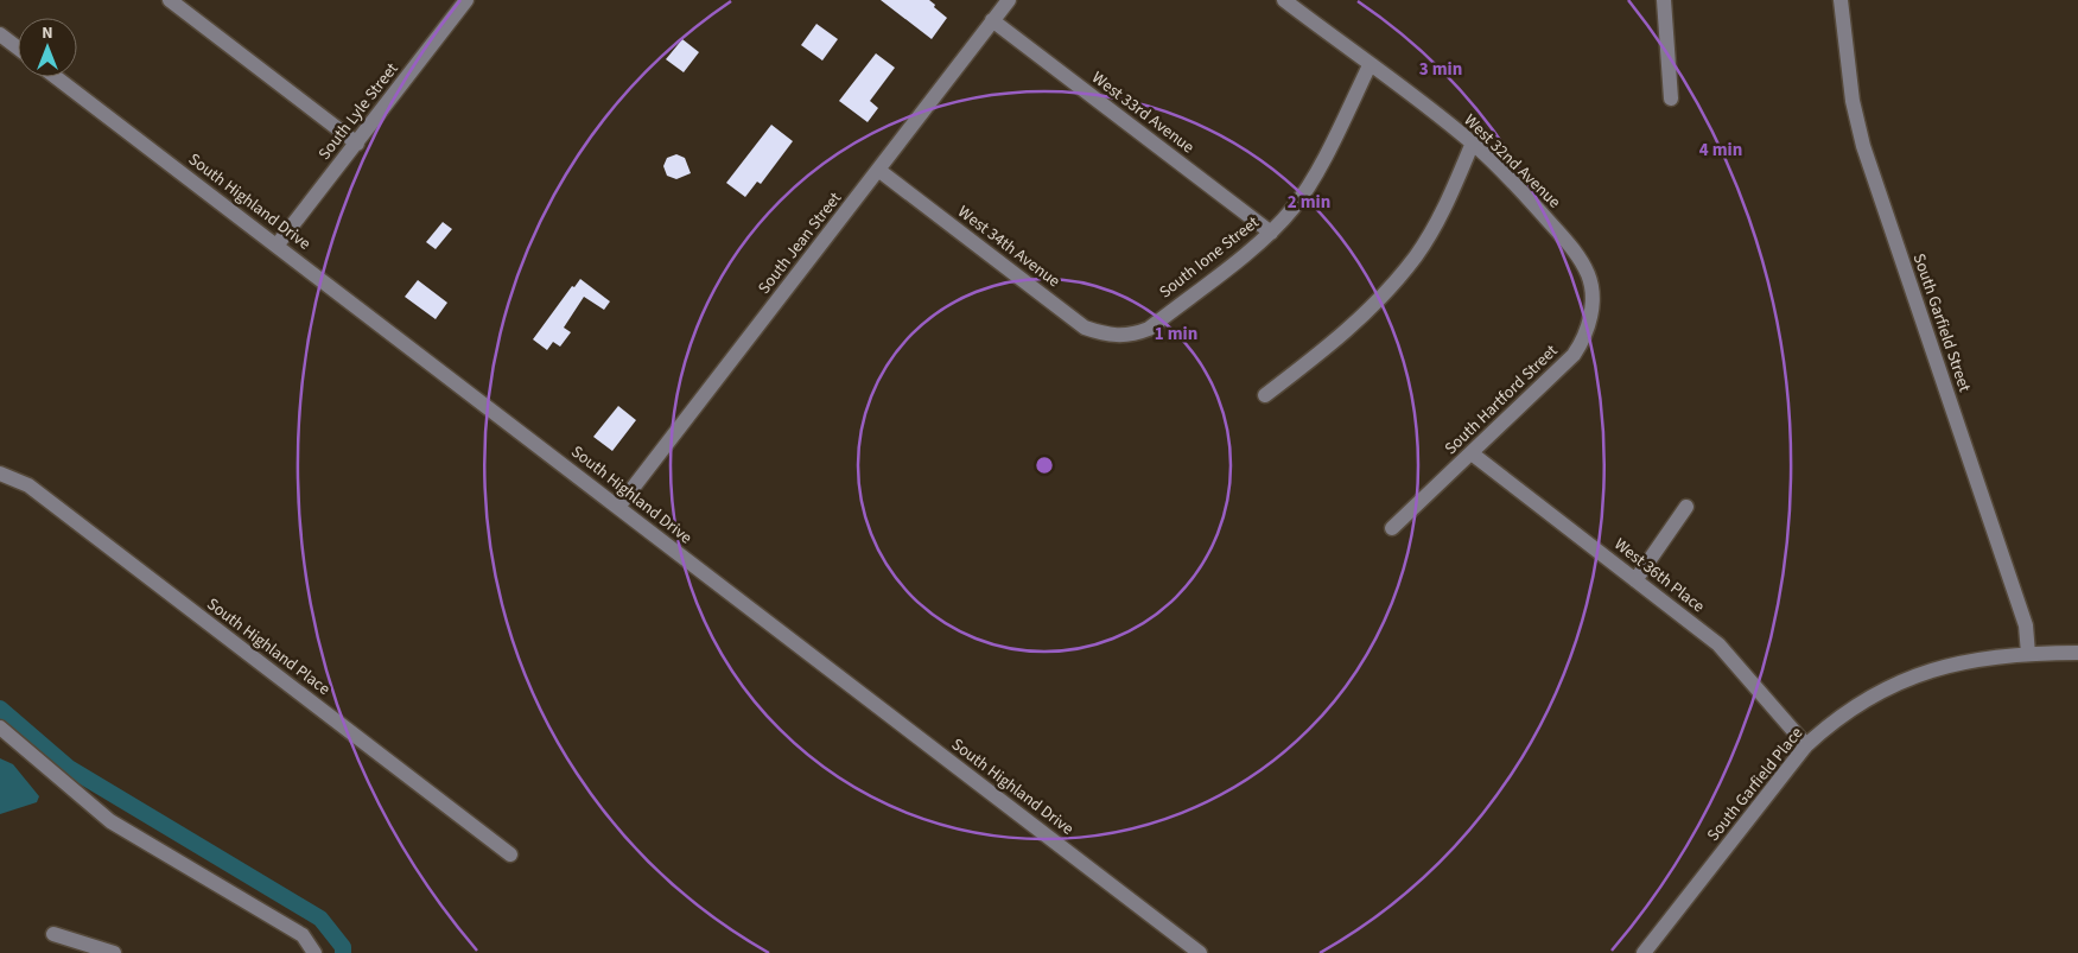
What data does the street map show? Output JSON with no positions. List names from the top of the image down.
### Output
{
  "streets": {
    "street": [
      "South Lyle Street",
      "West 33rd Avenue",
      "West 32nd Avenue",
      "South Highland Drive",
      "South Jean Street",
      "West 34th Avenue",
      "South Ione Street",
      "South Garfield Street",
      "South Hartford Street",
      "West 36th Place",
      "South Highland Place",
      "South Garfield Place"
    ]
  },
  "crossings": [
    ["South Lyle Street", "South Highland Drive"],
    ["West 33rd Avenue", "South Jean Street"],
    ["West 33rd Avenue", "South Ione Street"],
    ["West 32nd Avenue", "South Ione Street"],
    ["West 32nd Avenue", "South Hartford Street"],
    ["South Highland Drive", "South Jean Street"],
    ["South Jean Street", "West 34th Avenue"],
    ["West 34th Avenue", "South Ione Street"],
    ["South Garfield Street", "South Garfield Place"],
    ["South Hartford Street", "West 36th Place"],
    ["West 36th Place", "South Garfield Place"]
  ],
  "north": "top",
  "rings": [
    "3 min",
    "4 min",
    "2 min",
    "1 min"
  ]
}
